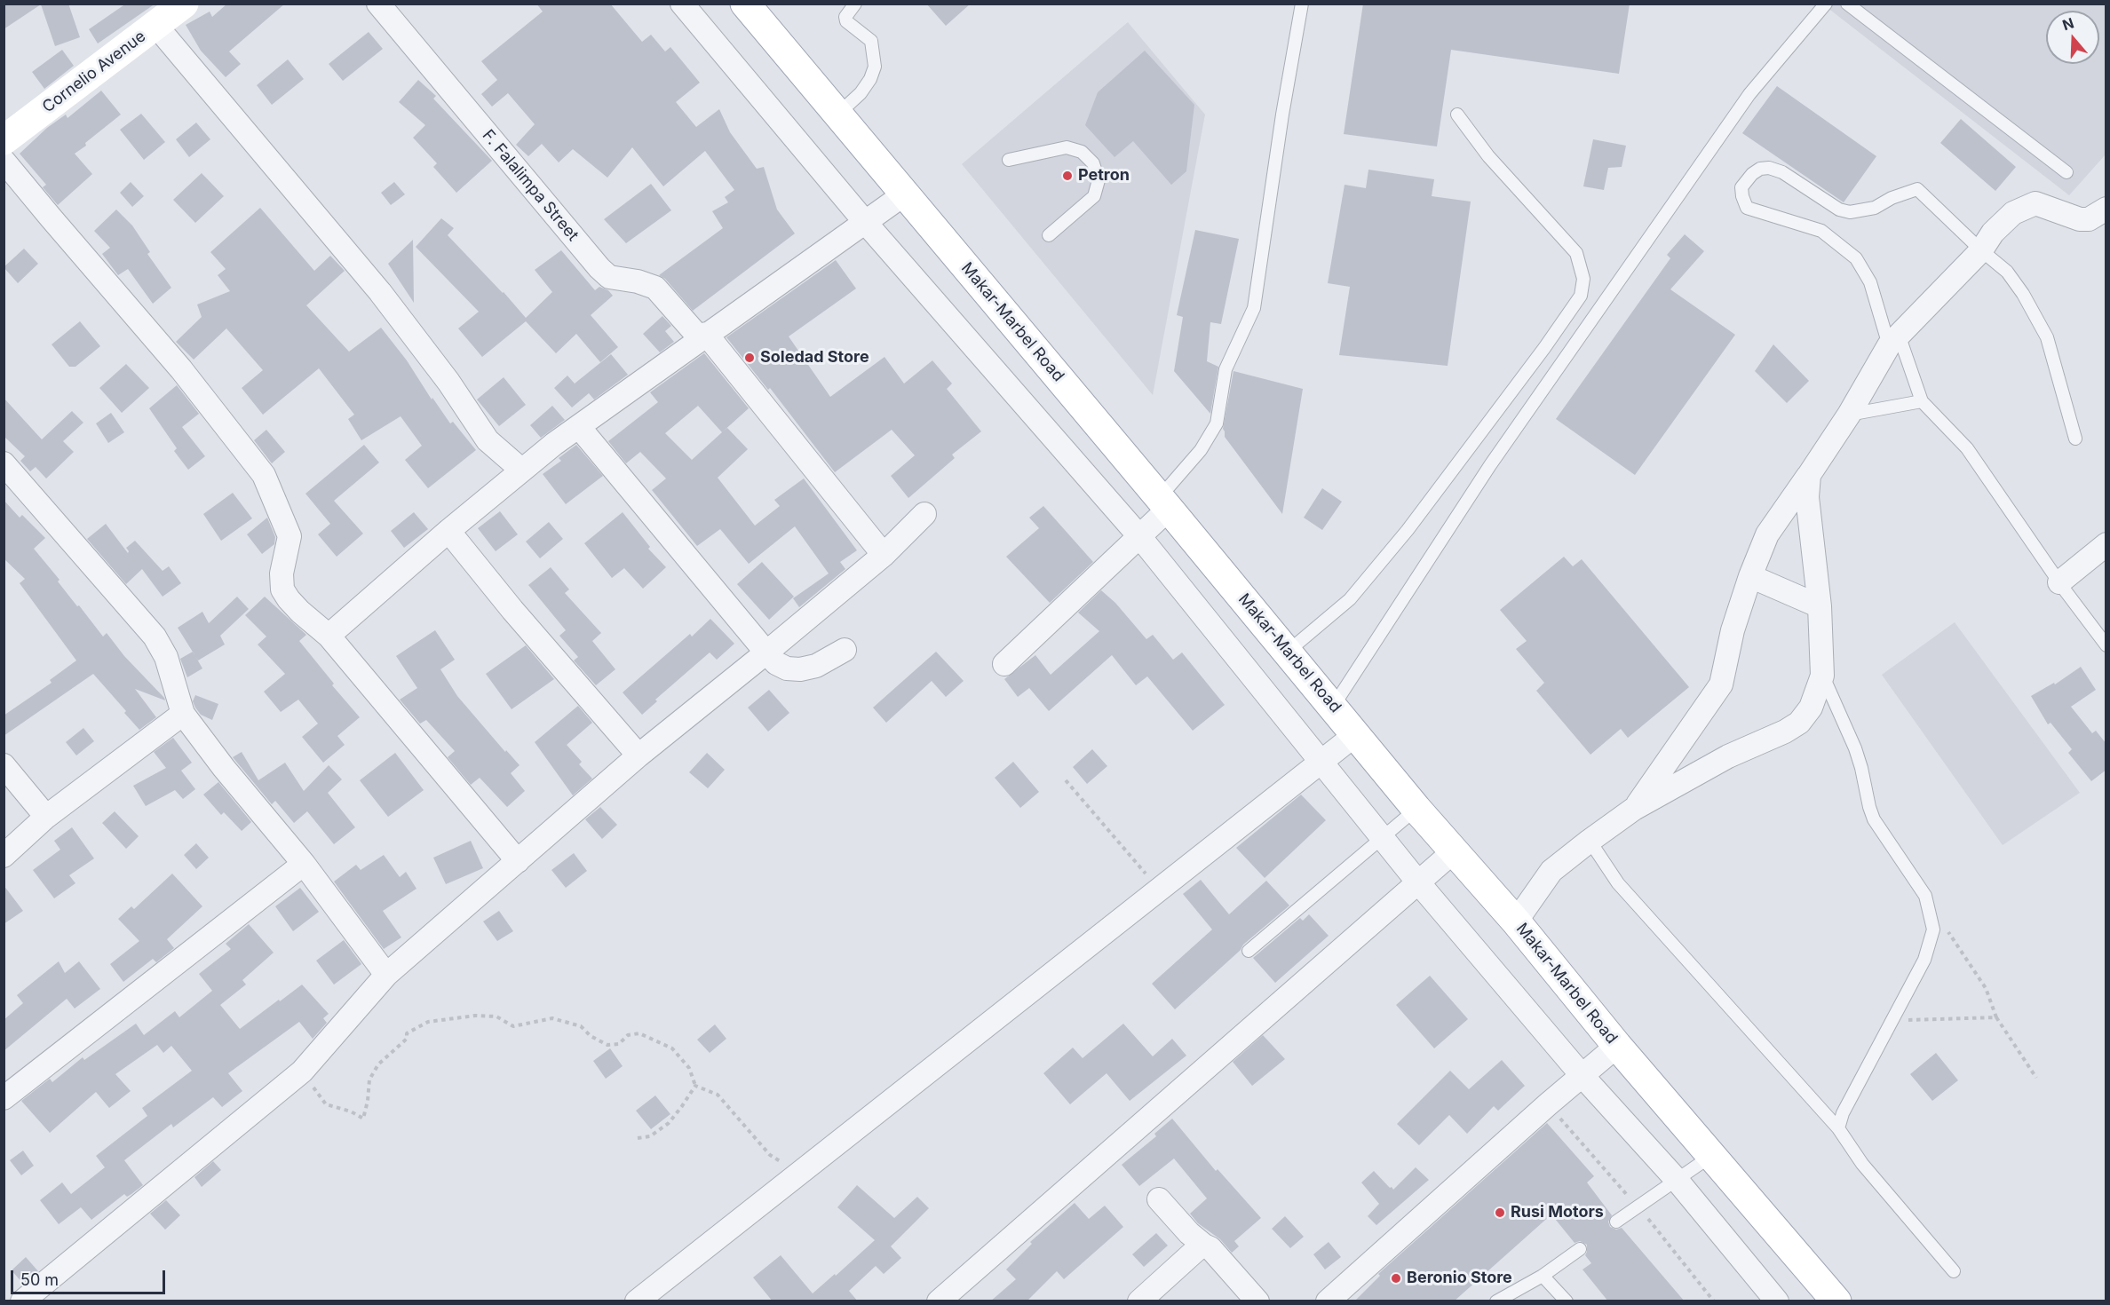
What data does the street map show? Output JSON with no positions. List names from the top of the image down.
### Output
{
  "streets": {
    "main road": ["Cornelio Avenue", "Makar-Marbel Road"],
    "street": ["F. Falalimpa Street"]
  },
  "places": [
    "Petron",
    "Soledad Store",
    "Rusi Motors",
    "Beronio Store"
  ],
  "scale_bar": "50 m",
  "north": "top"
}
